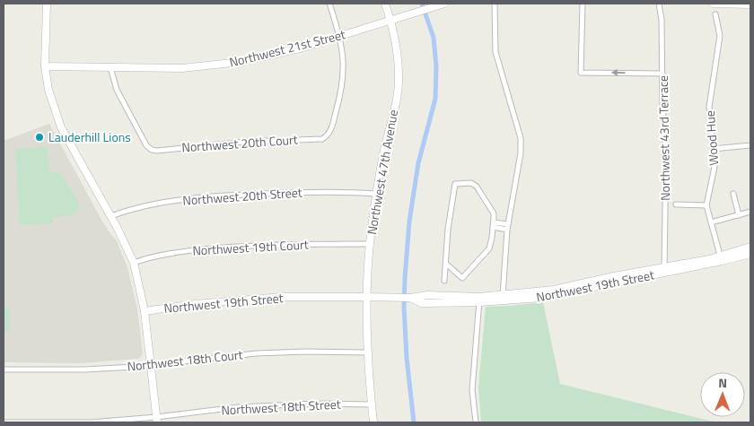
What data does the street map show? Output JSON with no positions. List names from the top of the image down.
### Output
{
  "streets": {
    "street": [
      "Northwest 21st Street",
      "Northwest 43rd Terrace",
      "Wood Hue",
      "Northwest 20th Court",
      "Northwest 47th Avenue",
      "Northwest 20th Street",
      "Northwest 19th Court",
      "Northwest 19th Street",
      "Northwest 18th Court",
      "Northwest 18th Street"
    ]
  },
  "crossings": [
    ["Northwest 21st Street", "Northwest 20th Court"],
    ["Northwest 21st Street", "Northwest 47th Avenue"],
    ["Northwest 43rd Terrace", "Northwest 19th Street"],
    ["Wood Hue", "Northwest 19th Street"],
    ["Northwest 47th Avenue", "Northwest 20th Street"],
    ["Northwest 47th Avenue", "Northwest 19th Court"],
    ["Northwest 47th Avenue", "Northwest 19th Street"],
    ["Northwest 47th Avenue", "Northwest 18th Court"],
    ["Northwest 47th Avenue", "Northwest 18th Street"]
  ],
  "places": ["Lauderhill Lions"],
  "north": "top"
}
